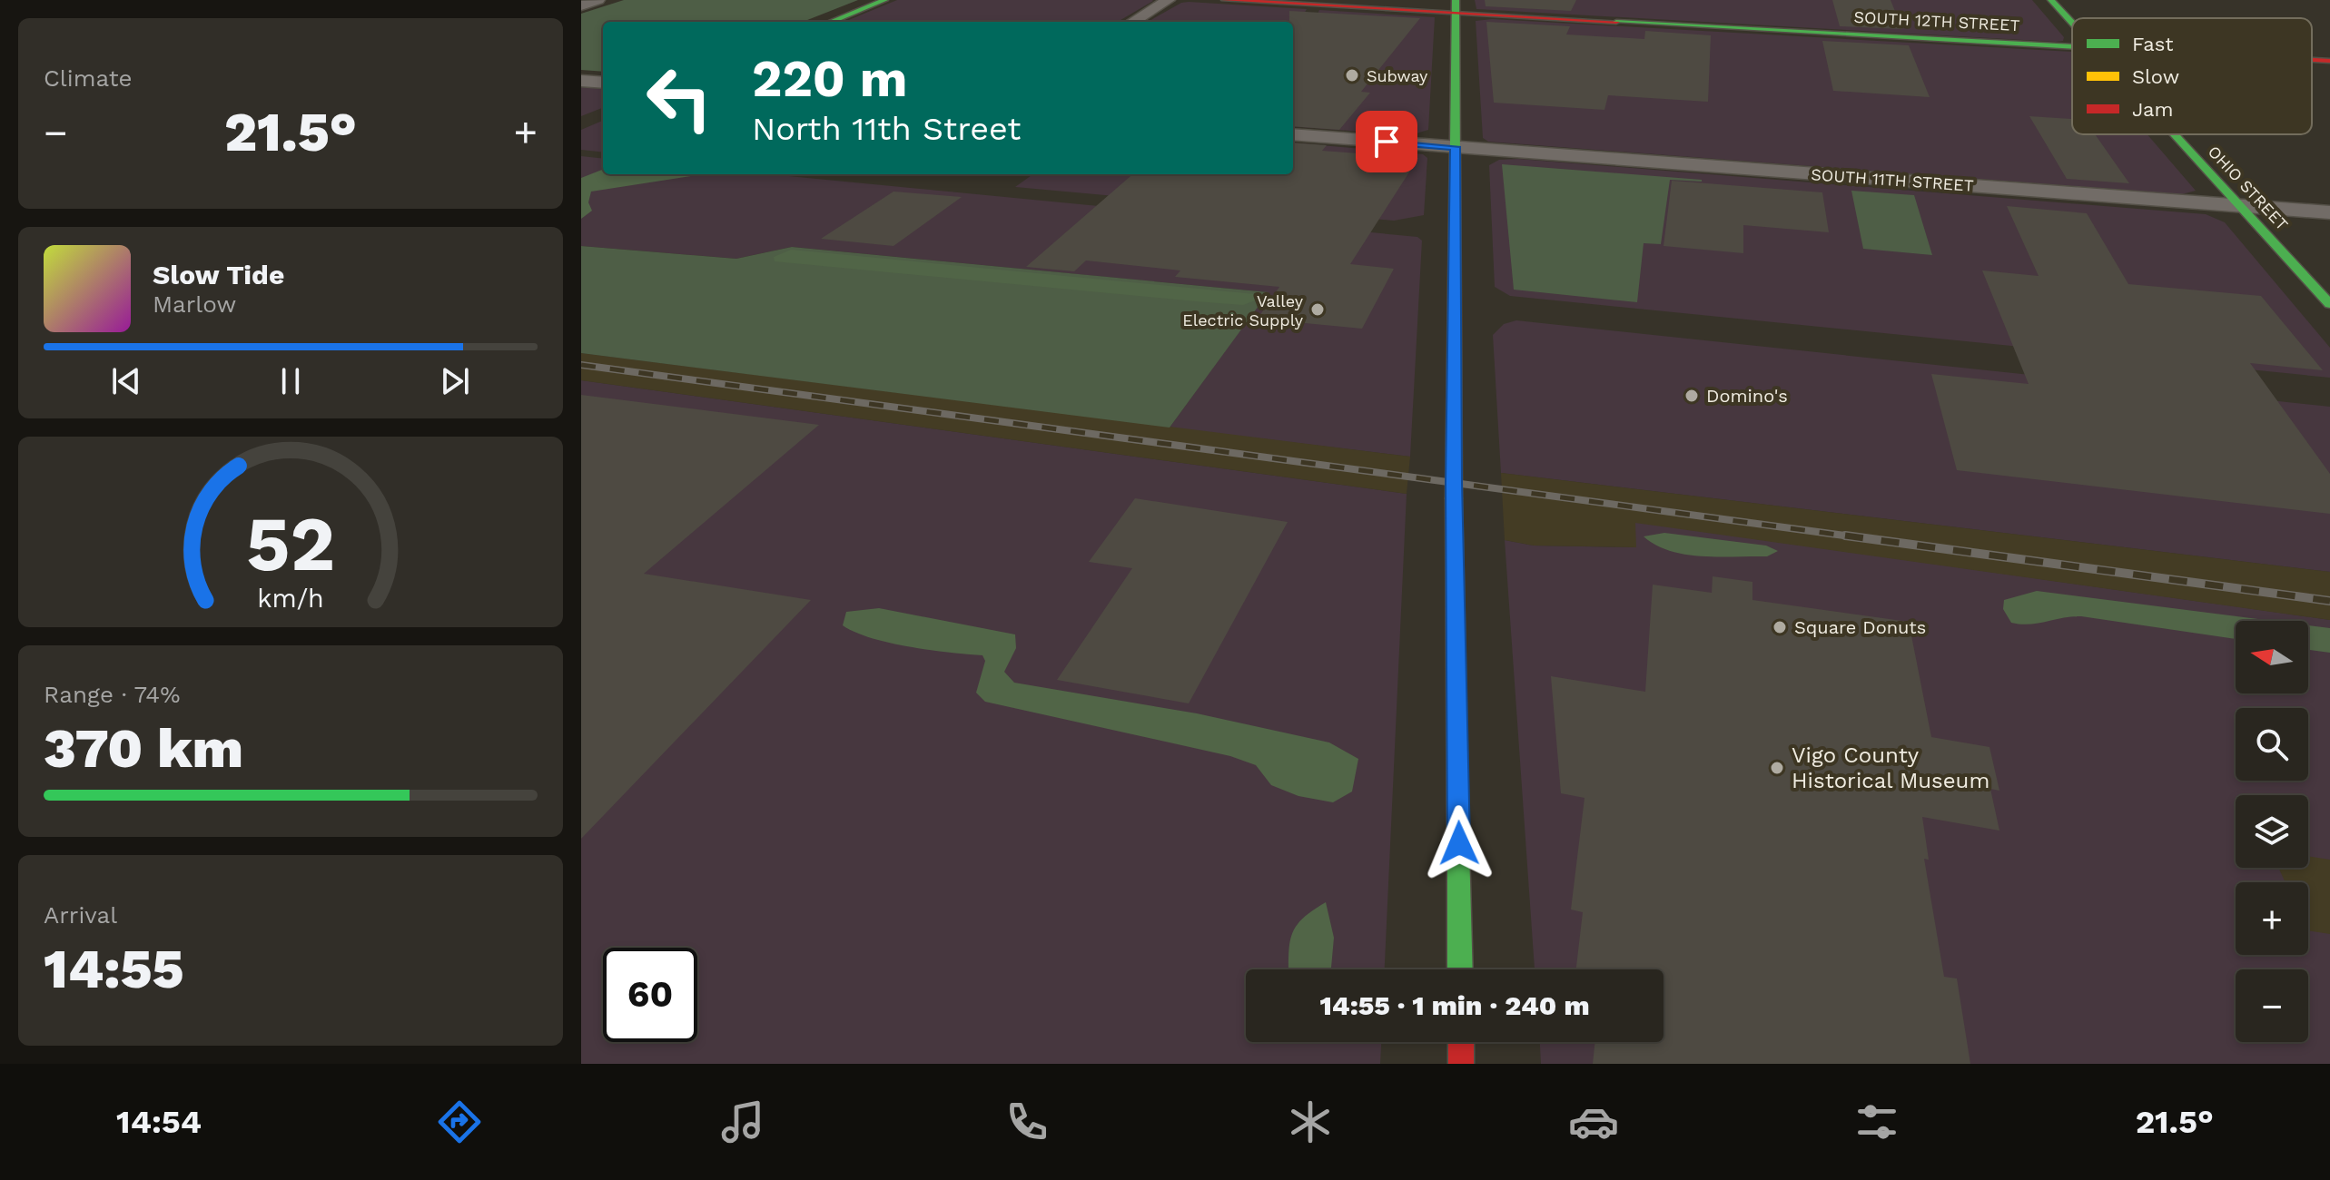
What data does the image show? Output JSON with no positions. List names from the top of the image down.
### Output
{
  "streets": {
    "street": ["SOUTH 12TH STREET", "SOUTH 11TH STREET", "OHIO STREET"]
  },
  "crossings": [
    ["SOUTH 11TH STREET", "OHIO STREET"]
  ],
  "places": [
    "Subway",
    "Valley Electric Supply",
    "Domino's",
    "Square Donuts",
    "Vigo County Historical Museum"
  ],
  "legend": ["Fast", "Slow", "Jam"],
  "north": "left",
  "page": {
    "tile": [
      "Climate",
      ["Range · 74%", "370 km"],
      ["Arrival", "14:55"]
    ],
    "turn": ["220 m", "North 11th Street"],
    "heat": ["−", "21.5°", "+"],
    "song": ["Slow Tide", "Marlow"],
    "map_buttons": ["+", "−"],
    "limit": "60",
    "trip": "14:55 · 1 min · 240 m",
    "tabs": ["14:54", "21.5°"],
    "gauge": ["52", "km/h"]
  }
}
